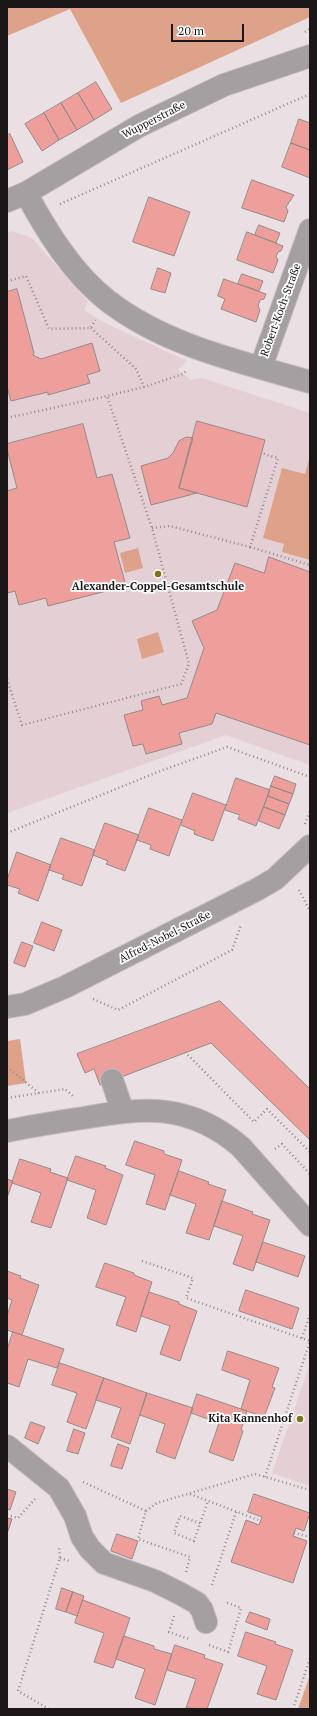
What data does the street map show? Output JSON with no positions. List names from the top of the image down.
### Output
{
  "streets": {
    "street": ["Wupperstraße", "Robert-Koch-Straße", "Alfred-Nobel-Straße"]
  },
  "crossings": [
    ["Wupperstraße", "Robert-Koch-Straße"]
  ],
  "places": ["Alexander-Coppel-Gesamtschule", "Kita Kannenhof"],
  "scale_bar": "20 m"
}
